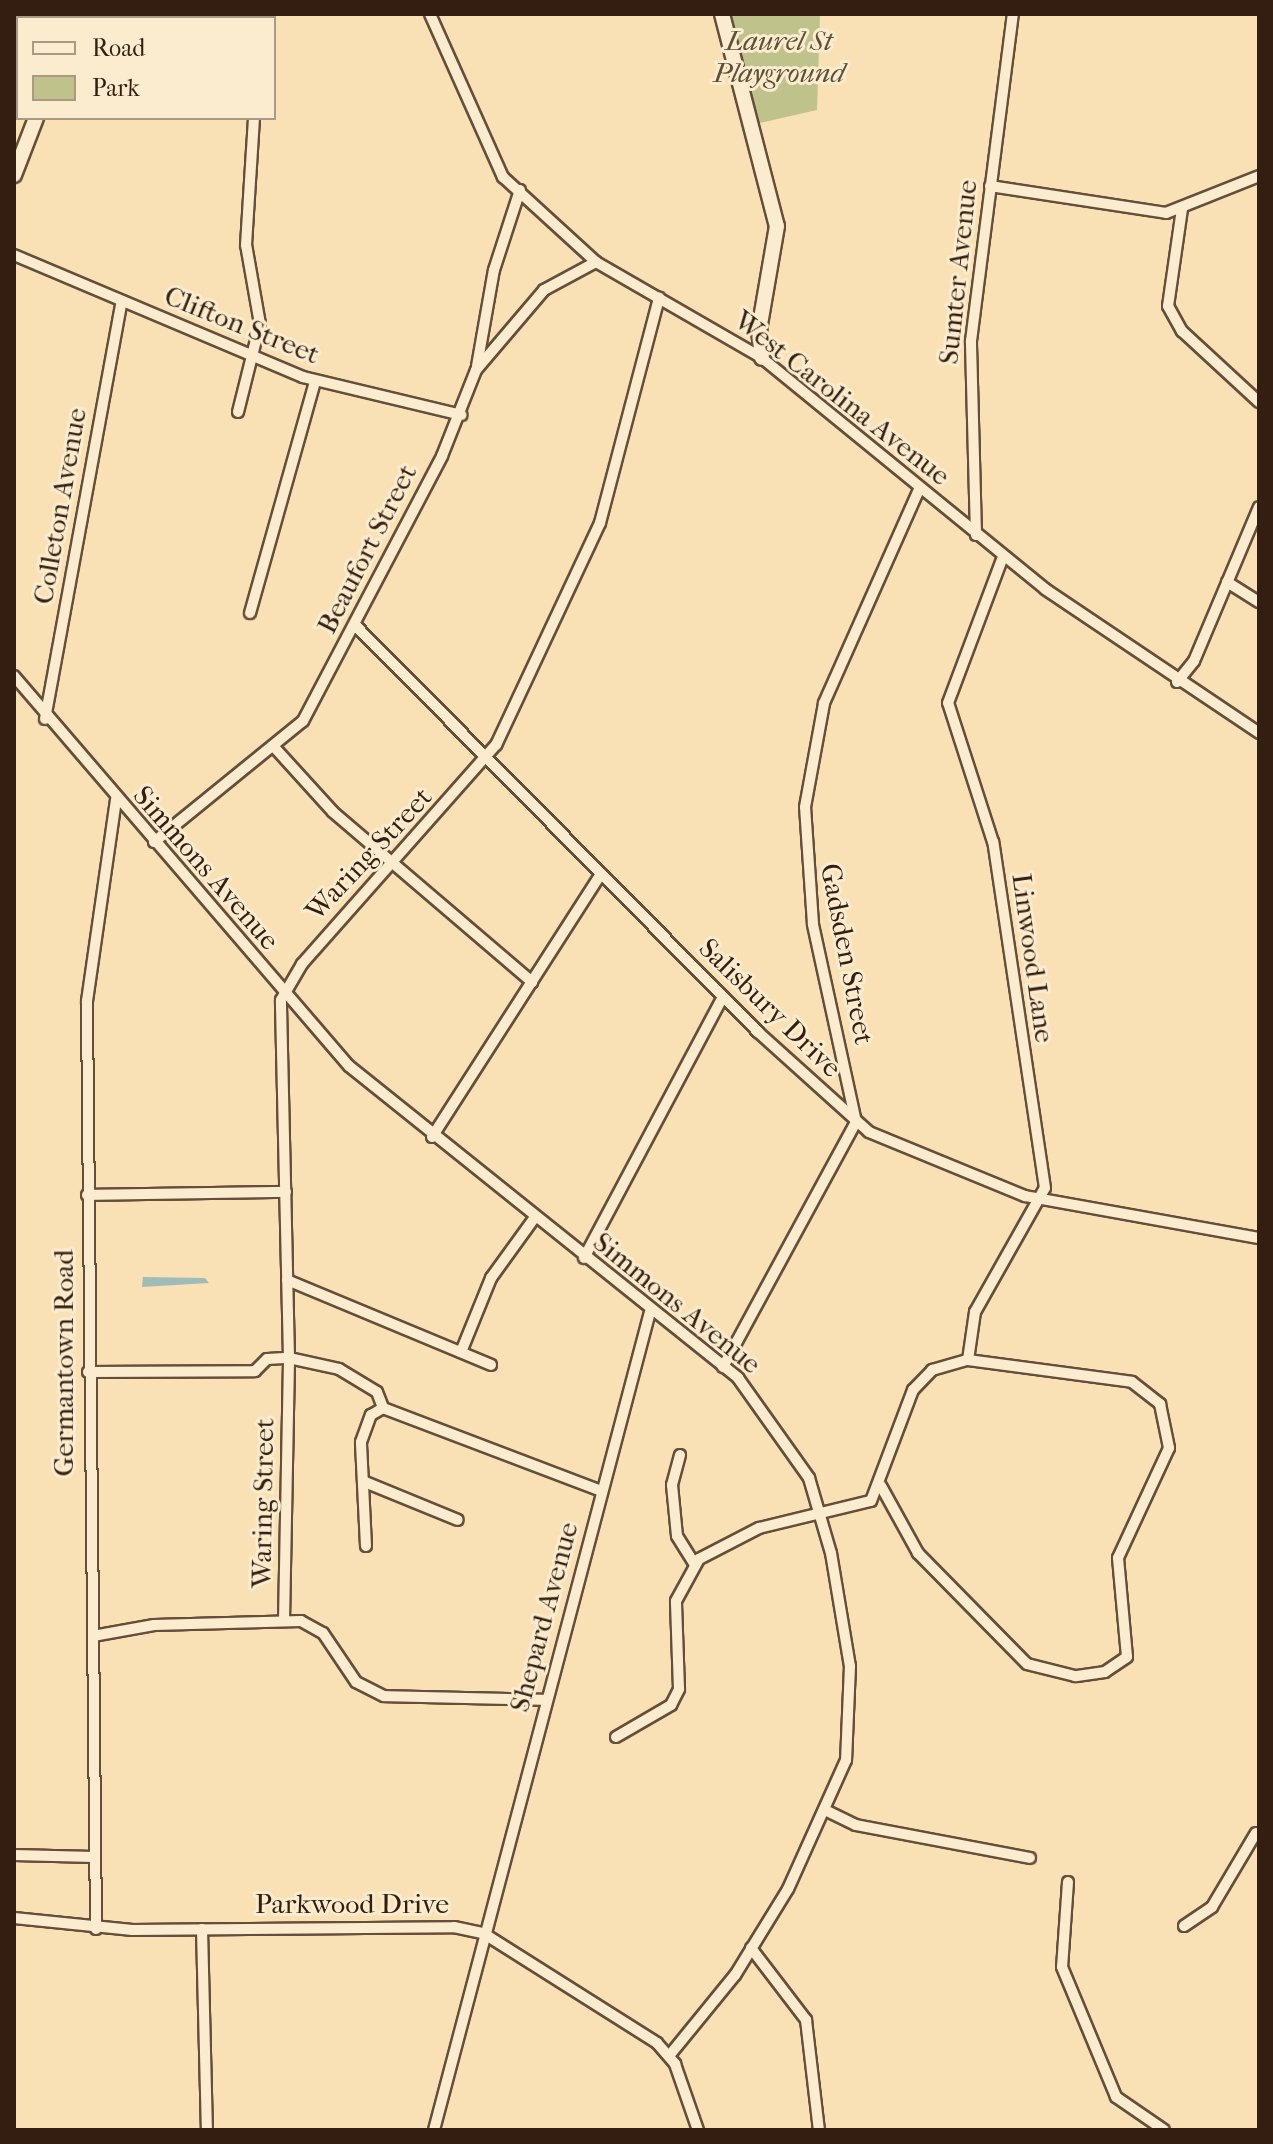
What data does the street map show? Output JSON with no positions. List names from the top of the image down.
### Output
{
  "streets": {
    "street": [
      "Sumter Avenue",
      "Clifton Street",
      "West Carolina Avenue",
      "Colleton Avenue",
      "Beaufort Street",
      "Waring Street",
      "Simmons Avenue",
      "Gadsden Street",
      "Linwood Lane",
      "Salisbury Drive",
      "Germantown Road",
      "Shepard Avenue",
      "Parkwood Drive"
    ]
  },
  "crossings": [
    ["Sumter Avenue", "West Carolina Avenue"],
    ["Clifton Street", "Colleton Avenue"],
    ["Clifton Street", "Beaufort Street"],
    ["West Carolina Avenue", "Beaufort Street"],
    ["West Carolina Avenue", "Waring Street"],
    ["West Carolina Avenue", "Gadsden Street"],
    ["West Carolina Avenue", "Linwood Lane"],
    ["Colleton Avenue", "Simmons Avenue"],
    ["Beaufort Street", "Simmons Avenue"],
    ["Beaufort Street", "Salisbury Drive"],
    ["Waring Street", "Simmons Avenue"],
    ["Waring Street", "Salisbury Drive"],
    ["Simmons Avenue", "Germantown Road"],
    ["Simmons Avenue", "Shepard Avenue"],
    ["Simmons Avenue", "Parkwood Drive"],
    ["Gadsden Street", "Salisbury Drive"],
    ["Linwood Lane", "Salisbury Drive"],
    ["Germantown Road", "Parkwood Drive"],
    ["Shepard Avenue", "Parkwood Drive"]
  ],
  "parks": ["Laurel St Playground"],
  "legend": ["Road", "Park"]
}
